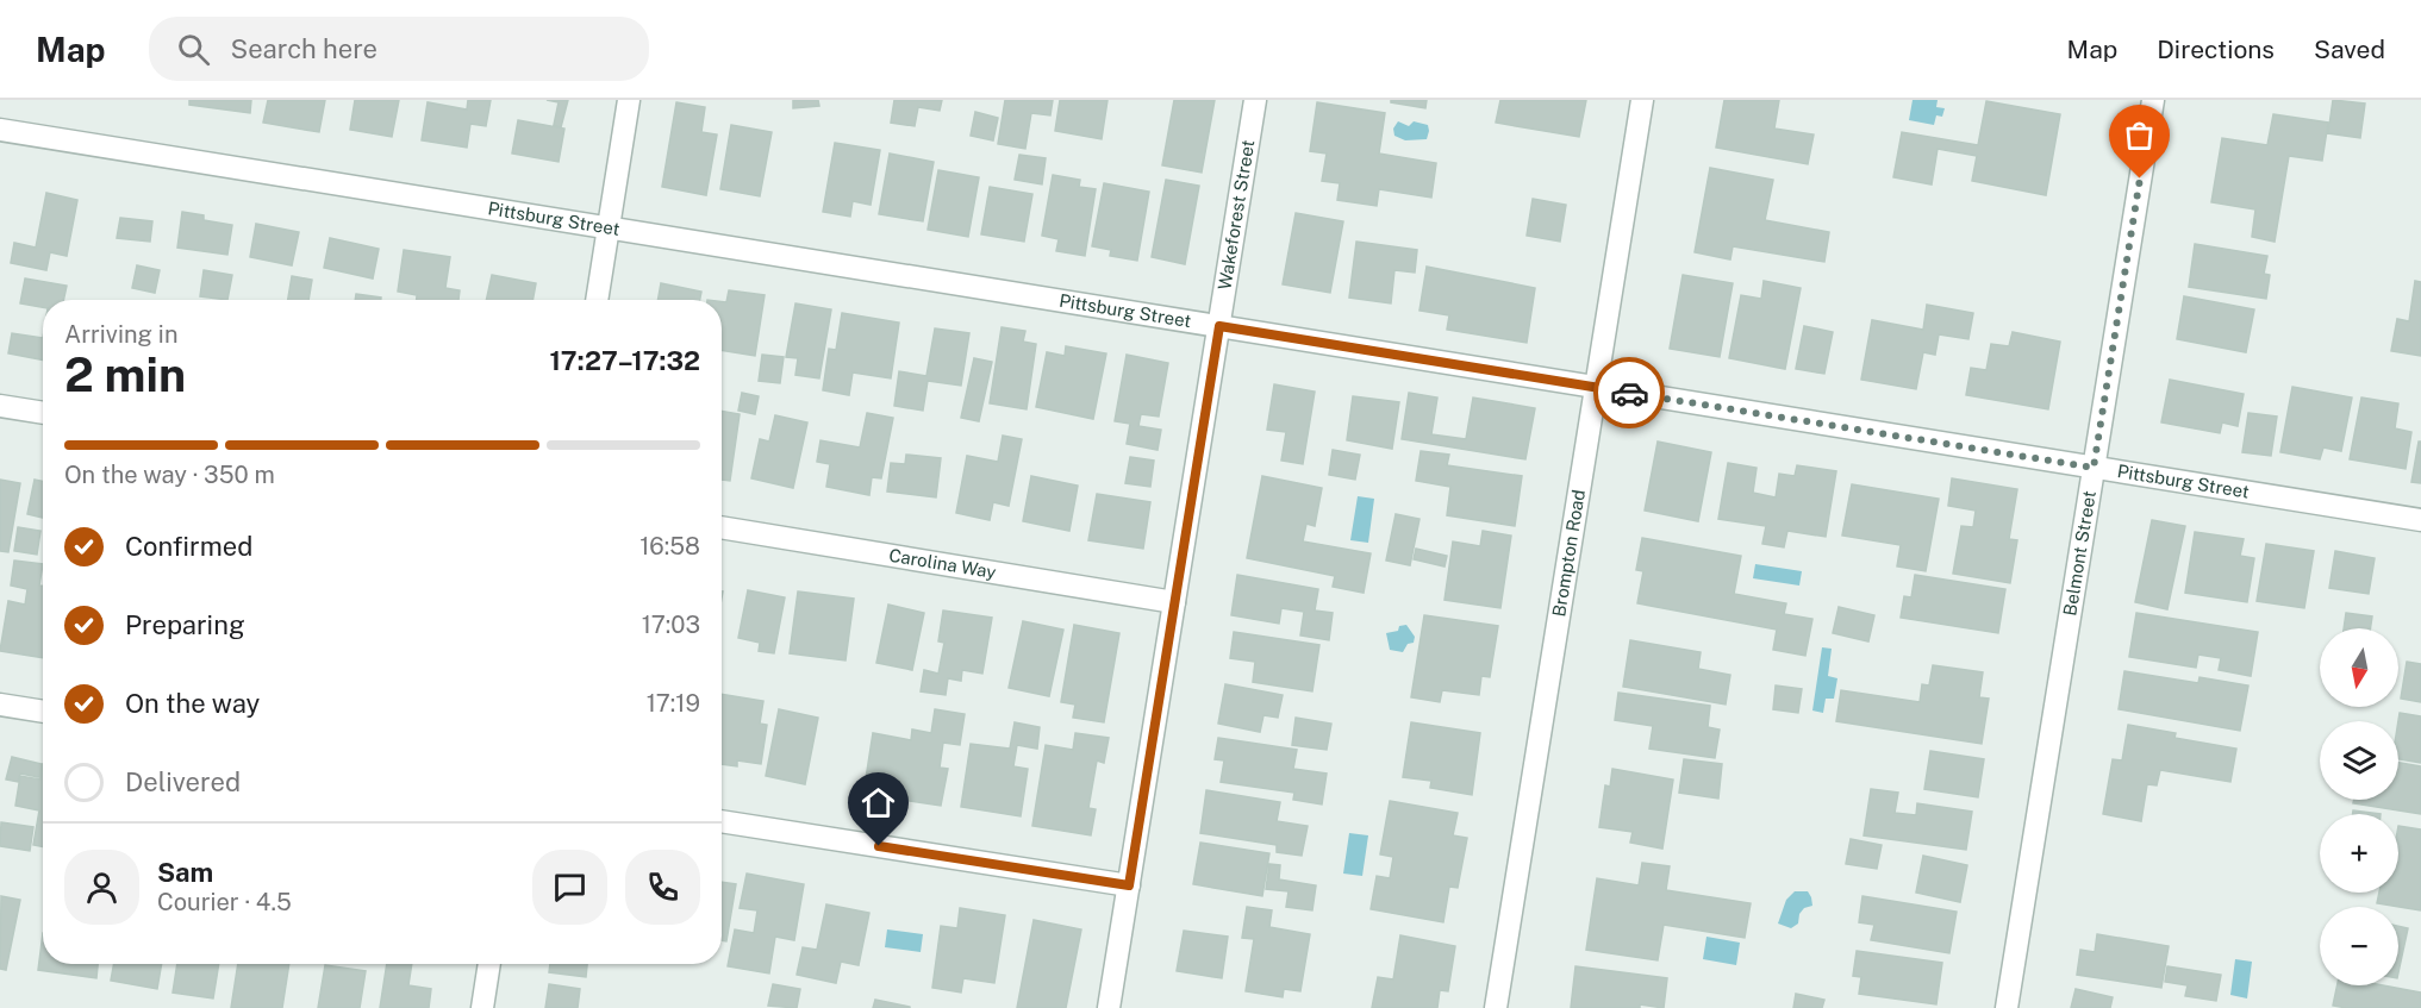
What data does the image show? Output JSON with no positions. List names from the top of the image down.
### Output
{
  "streets": {
    "street": [
      "Wakeforest Street",
      "Pittsburg Street",
      "Belmont Street",
      "Brompton Road",
      "Carolina Way"
    ]
  },
  "crossings": [
    ["Wakeforest Street", "Pittsburg Street"],
    ["Wakeforest Street", "Carolina Way"],
    ["Pittsburg Street", "Belmont Street"],
    ["Pittsburg Street", "Brompton Road"]
  ],
  "north": "bottom",
  "page": {
    "header": "Map",
    "search": "Search here",
    "nav": ["Map", "Directions", "Saved"],
    "heading": ["2 min", "Arriving in", "17:27–17:32"],
    "panel": ["Sam", "Courier · 4.5"],
    "bar": "On the way · 350 m",
    "list": [
      ["Confirmed", "16:58"],
      ["Preparing", "17:03"],
      ["On the way", "17:19"],
      "Delivered"
    ],
    "map_buttons": ["+", "−"]
  }
}
